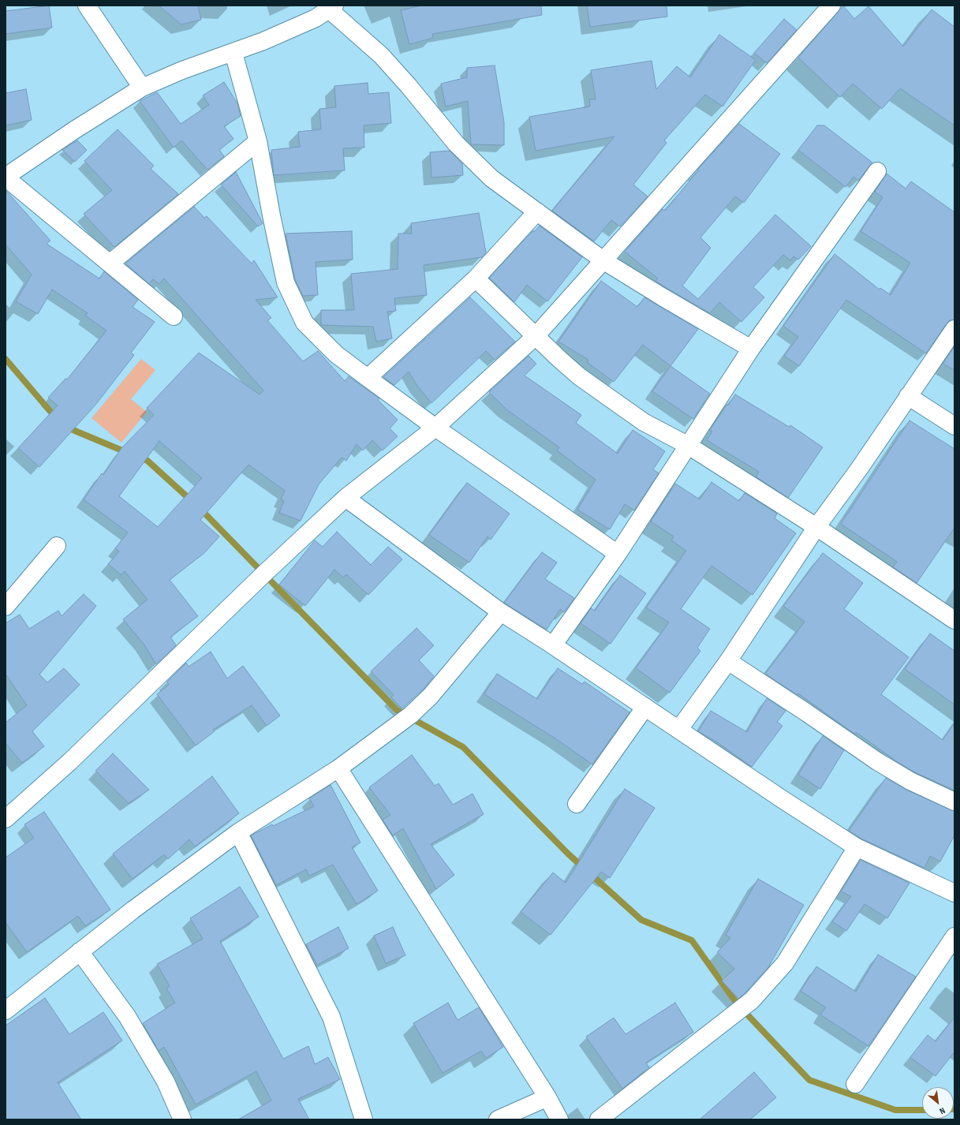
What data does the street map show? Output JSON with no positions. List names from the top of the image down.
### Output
{
  "north": "bottom right"
}
